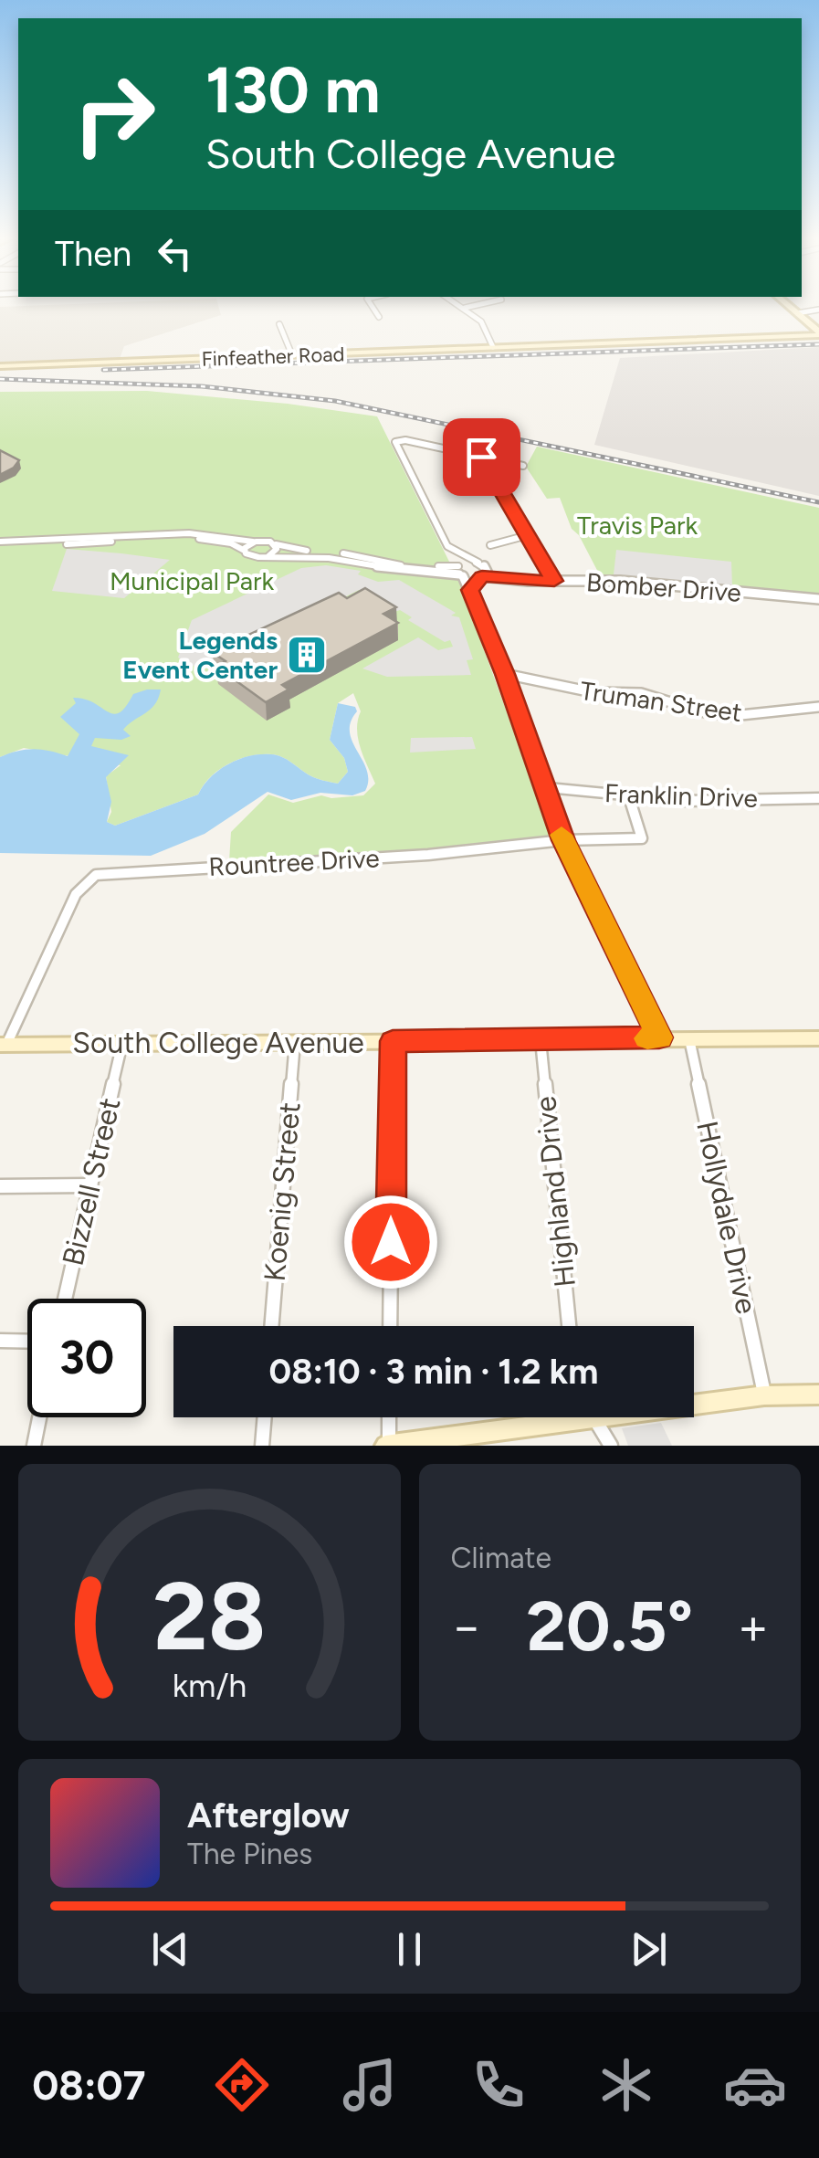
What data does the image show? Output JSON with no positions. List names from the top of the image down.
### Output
{
  "streets": {
    "street": [
      "Finfeather Road",
      "Bomber Drive",
      "Truman Street",
      "Franklin Drive",
      "Rountree Drive",
      "South College Avenue",
      "Bizzell Street",
      "Koenig Street",
      "Highland Drive",
      "Hollydale Drive"
    ]
  },
  "crossings": [
    ["Franklin Drive", "Rountree Drive"],
    ["Rountree Drive", "South College Avenue"],
    ["South College Avenue", "Bizzell Street"],
    ["South College Avenue", "Koenig Street"],
    ["South College Avenue", "Highland Drive"],
    ["South College Avenue", "Hollydale Drive"]
  ],
  "parks": ["Travis Park", "Municipal Park"],
  "places": {
    "building": ["Legends Event Center"]
  },
  "page": {
    "turn": ["130 m", "South College Avenue"],
    "then": "Then",
    "limit": "30",
    "trip": "08:10 · 3 min · 1.2 km",
    "tile": "Climate",
    "heat": ["−", "20.5°", "+"],
    "song": ["Afterglow", "The Pines"],
    "tabs": "08:07",
    "gauge": ["28", "km/h"]
  }
}
